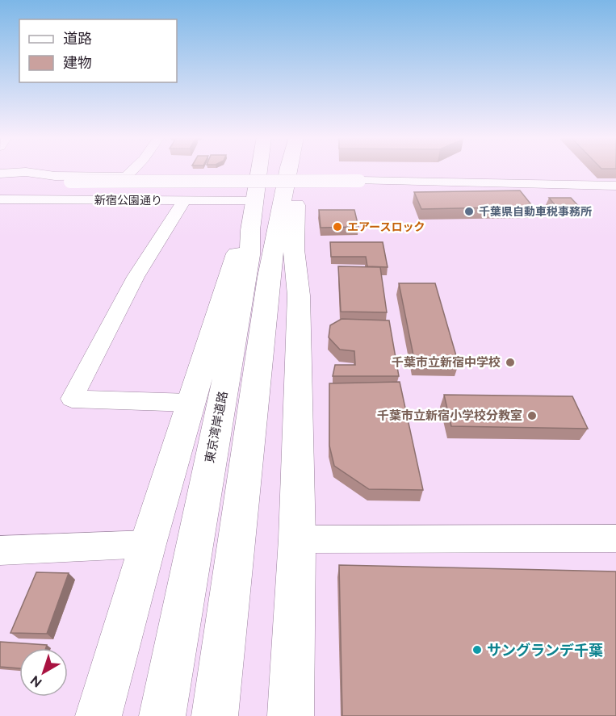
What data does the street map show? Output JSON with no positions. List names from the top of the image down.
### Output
{
  "streets": {
    "highway": ["東京湾岸道路"],
    "street": ["新宿公園通り"]
  },
  "crossings": [
    ["新宿公園通り", "東京湾岸道路"]
  ],
  "places": [
    "千葉県自動車税事務所",
    "エアースロック",
    "千葉市立新宿中学校",
    "千葉市立新宿小学校分教室",
    "サングランデ千葉"
  ],
  "legend": ["道路", "建物"],
  "north": "bottom left"
}
